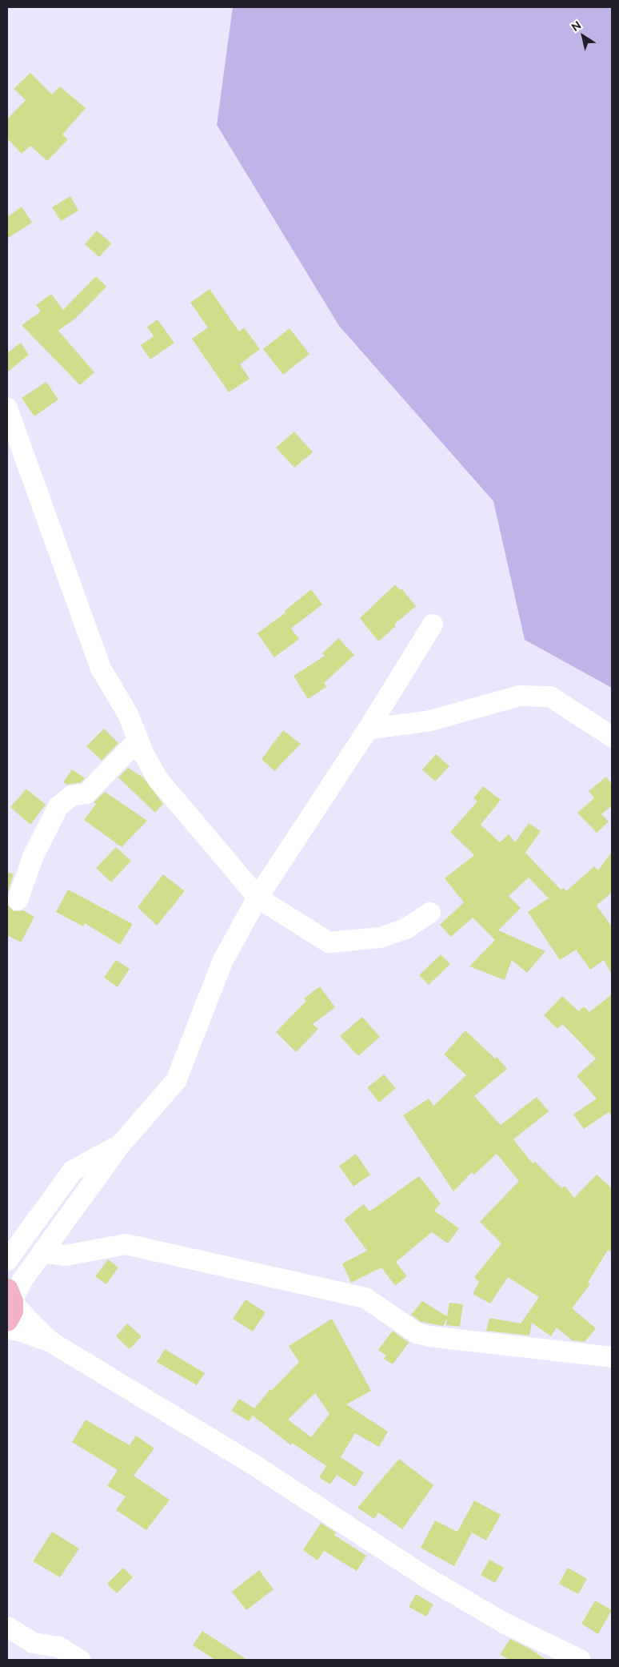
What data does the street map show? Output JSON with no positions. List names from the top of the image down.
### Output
{
  "north": "top left"
}
